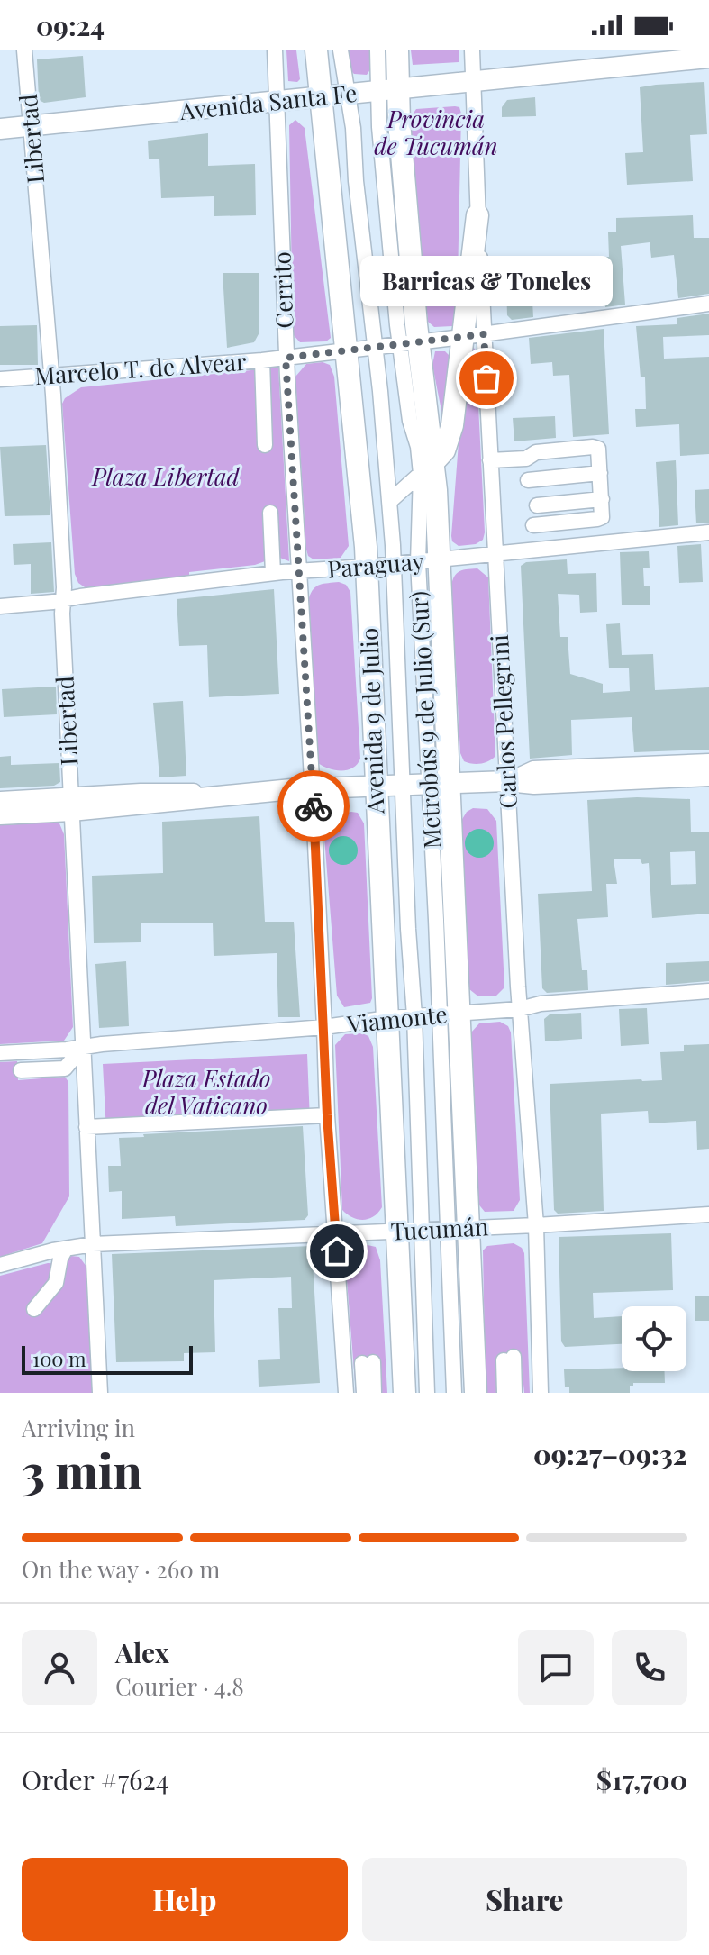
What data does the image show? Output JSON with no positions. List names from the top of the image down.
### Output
{
  "streets": {
    "highway": ["Avenida 9 de Julio"],
    "main road": ["Avenida Santa Fe"],
    "street": [
      "Libertad",
      "Cerrito",
      "Marcelo T. de Alvear",
      "Paraguay",
      "Carlos Pellegrini",
      "Viamonte",
      "Tucumán"
    ]
  },
  "crossings": [
    ["Avenida Santa Fe", "Libertad"],
    ["Avenida Santa Fe", "Cerrito"],
    ["Avenida Santa Fe", "Avenida 9 de Julio"],
    ["Avenida Santa Fe", "Carlos Pellegrini"],
    ["Libertad", "Marcelo T. de Alvear"],
    ["Libertad", "Paraguay"],
    ["Libertad", "Viamonte"],
    ["Libertad", "Tucumán"],
    ["Cerrito", "Marcelo T. de Alvear"],
    ["Cerrito", "Paraguay"],
    ["Cerrito", "Viamonte"],
    ["Cerrito", "Tucumán"],
    ["Marcelo T. de Alvear", "Avenida 9 de Julio"],
    ["Marcelo T. de Alvear", "Carlos Pellegrini"],
    ["Paraguay", "Avenida 9 de Julio"],
    ["Paraguay", "Carlos Pellegrini"],
    ["Avenida 9 de Julio", "Viamonte"],
    ["Avenida 9 de Julio", "Tucumán"],
    ["Carlos Pellegrini", "Viamonte"],
    ["Carlos Pellegrini", "Tucumán"]
  ],
  "parks": ["Provincia de Tucumán", "Plaza Libertad", "Plaza Estado del Vaticano"],
  "places": ["Barricas & Toneles"],
  "scale_bar": "100 m",
  "page": {
    "status": "09:24",
    "bubble": "Barricas & Toneles",
    "scale": "100 m",
    "heading": ["3 min", "Arriving in", "09:27–09:32"],
    "panel": [
      "Alex",
      "Courier · 4.8",
      "Order #7624",
      "$17,700"
    ],
    "bar": "On the way · 260 m",
    "buttons": ["Help", "Share"]
  }
}
